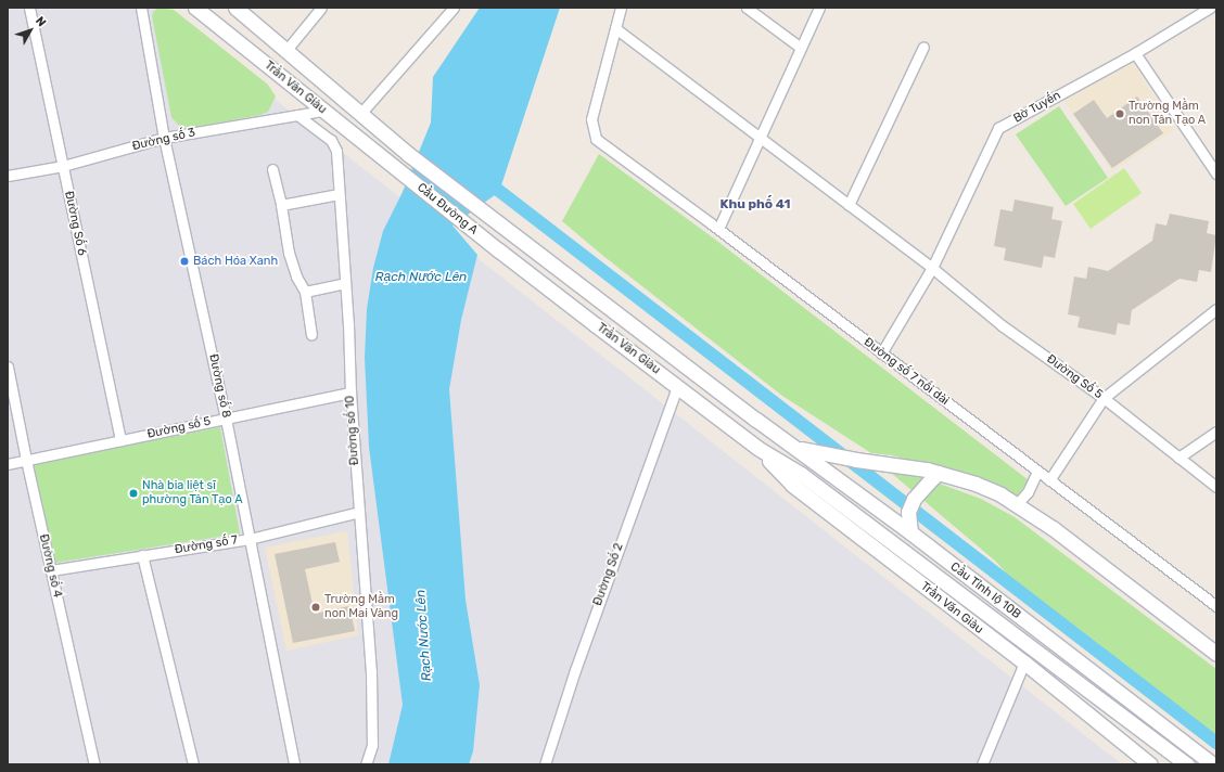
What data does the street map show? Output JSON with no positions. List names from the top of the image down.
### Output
{
  "streets": {
    "main road": ["Trần Văn Giàu", "Cầu Đường A", "Cầu Tỉnh lộ 10B"],
    "street": [
      "Bờ Tuyến",
      "Đường số 3",
      "Đường Số 6",
      "Đường số 7 nối dài",
      "Đường Số 5",
      "Đường số 8",
      "Đường số 5",
      "Đường số 10",
      "Đường số 7",
      "Đường số 4",
      "Đường Số 2"
    ]
  },
  "crossings": [
    ["Trần Văn Giàu", "Đường số 3"],
    ["Trần Văn Giàu", "Cầu Đường A"],
    ["Trần Văn Giàu", "Đường Số 2"],
    ["Trần Văn Giàu", "Cầu Tỉnh lộ 10B"],
    ["Bờ Tuyến", "Đường số 7 nối dài"],
    ["Bờ Tuyến", "Đường Số 5"],
    ["Đường số 3", "Đường Số 6"],
    ["Đường số 3", "Đường số 8"],
    ["Đường số 3", "Đường số 10"],
    ["Đường Số 6", "Đường số 5"],
    ["Đường số 7 nối dài", "Đường Số 5"],
    ["Đường số 8", "Đường số 5"],
    ["Đường số 8", "Đường số 7"],
    ["Đường số 5", "Đường số 10"],
    ["Đường số 5", "Đường số 4"],
    ["Đường số 10", "Đường số 7"],
    ["Đường số 7", "Đường số 4"]
  ],
  "districts": ["Khu phố 41"],
  "water": ["Rạch Nước Lên"],
  "places": [
    "Trường Mầm non Tân Tạo A",
    "Bách Hóa Xanh",
    "Nhà bia liệt sĩ phường Tân Tạo A",
    "Trường Mầm non Mai Vàng"
  ],
  "north": "top right"
}
